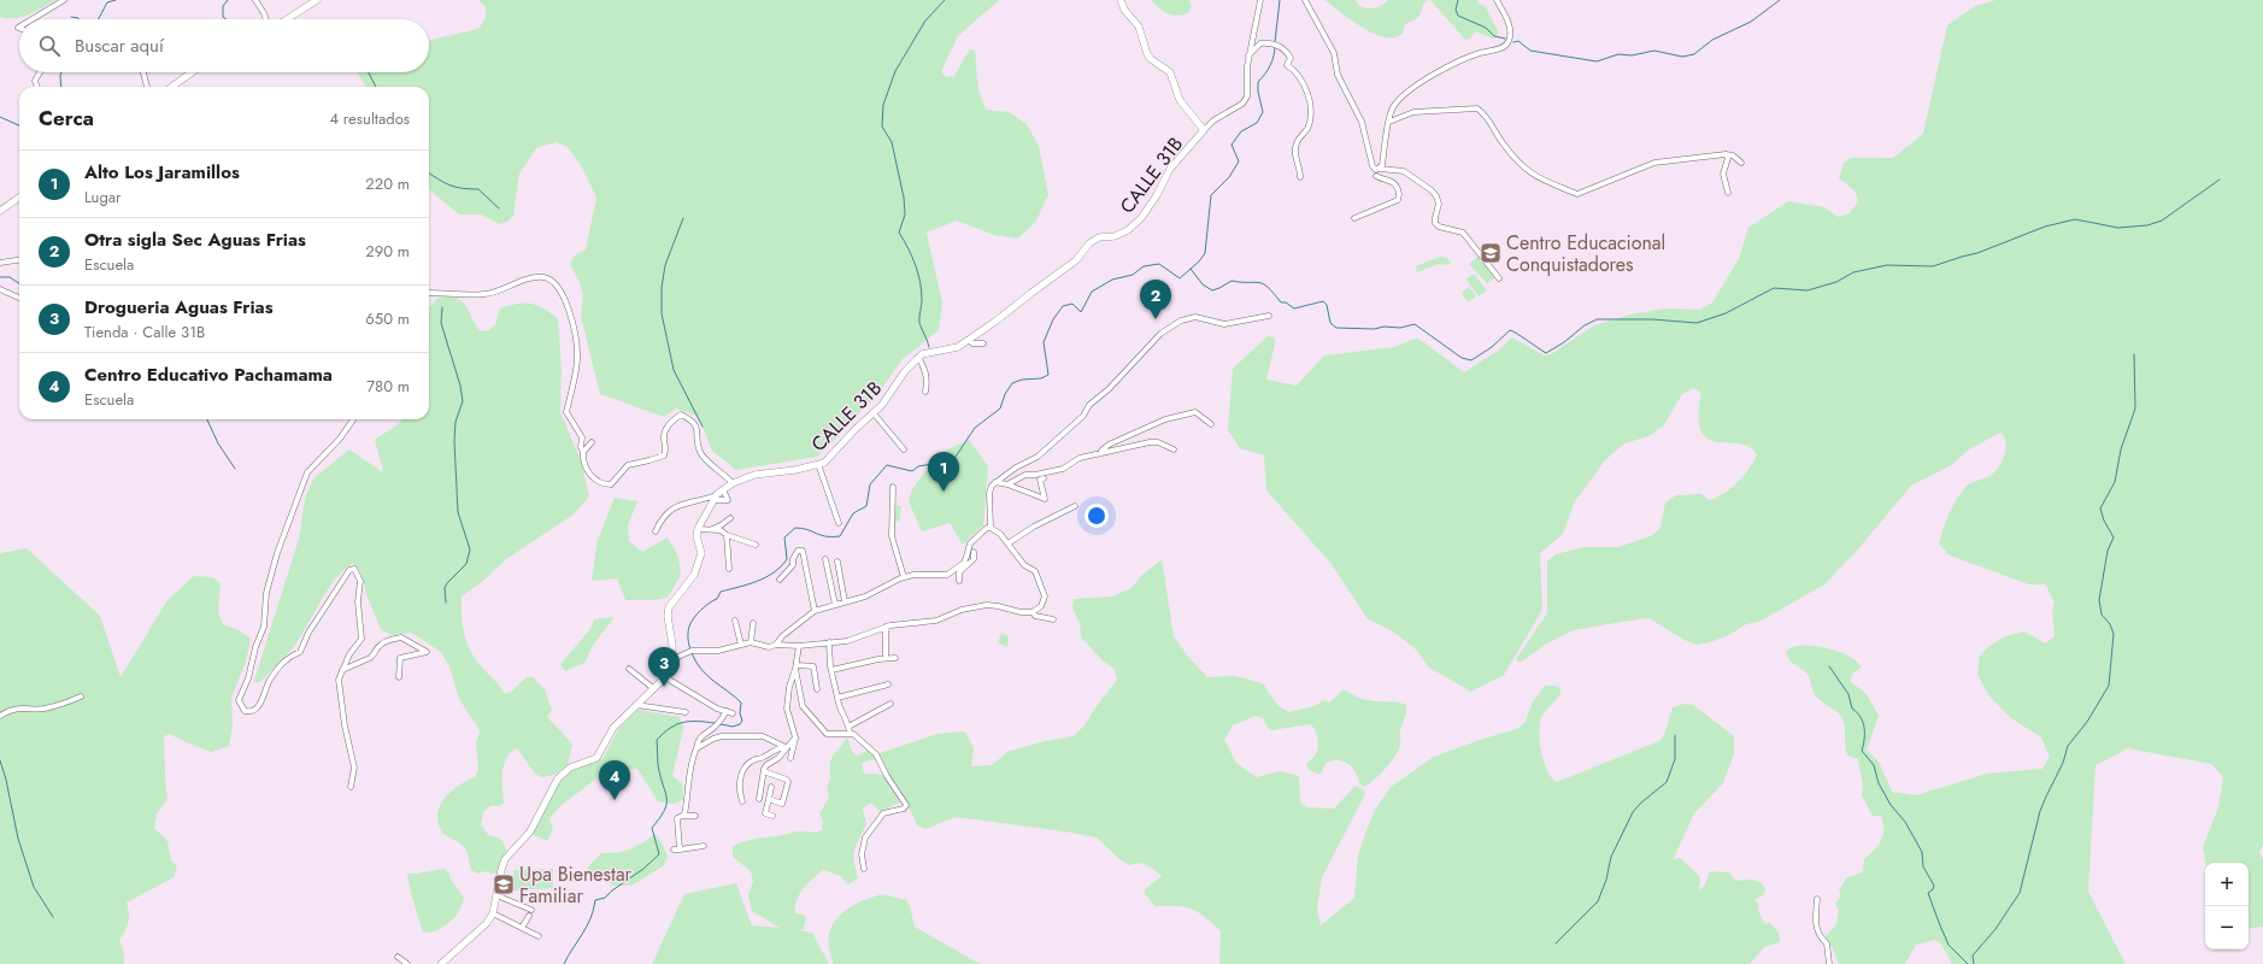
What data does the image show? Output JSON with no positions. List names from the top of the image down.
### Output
{
  "streets": {
    "street": ["CALLE 31B"]
  },
  "places": {
    "school or university": ["Centro Educacional Conquistadores", "Upa Bienestar Familiar"]
  },
  "page": {
    "search": "Buscar aquí",
    "heading": ["Cerca", "4 resultados"],
    "list": [
      {
        "mark": "1",
        "name": "Alto Los Jaramillos",
        "note": "Lugar",
        "value": "220 m"
      },
      {
        "mark": "2",
        "name": "Otra sigla Sec Aguas Frias",
        "note": "Escuela",
        "value": "290 m"
      },
      {
        "mark": "3",
        "name": "Drogueria Aguas Frias",
        "note": "Tienda · Calle 31B",
        "value": "650 m"
      },
      {
        "mark": "4",
        "name": "Centro Educativo Pachamama",
        "note": "Escuela",
        "value": "780 m"
      }
    ],
    "pins": [
      "2",
      "1",
      "3",
      "4"
    ],
    "map_buttons": ["+", "−"]
  }
}
